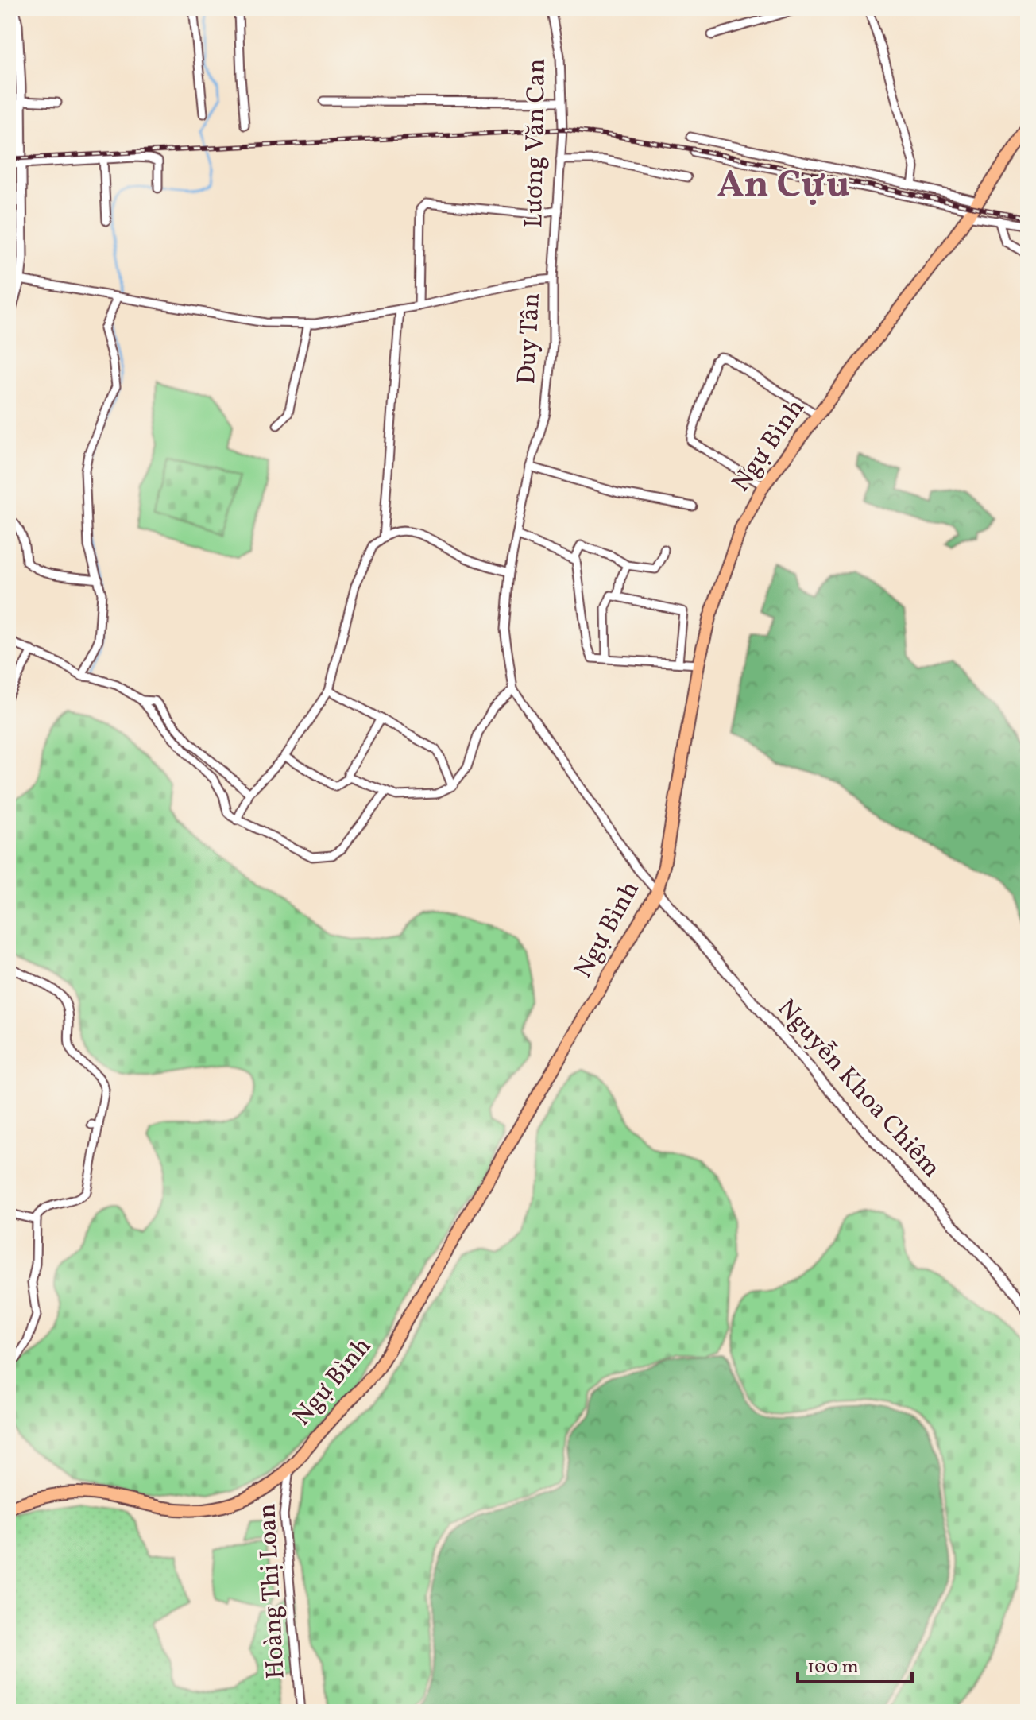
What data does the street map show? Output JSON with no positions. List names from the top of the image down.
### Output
{
  "streets": {
    "highway": ["Ngự Bình"],
    "street": [
      "Lương Văn Can",
      "Duy Tân",
      "Nguyễn Khoa Chiêm",
      "Hoàng Thị Loan"
    ]
  },
  "crossings": [
    ["Lương Văn Can", "Duy Tân"],
    ["Duy Tân", "Ngự Bình"],
    ["Duy Tân", "Nguyễn Khoa Chiêm"],
    ["Ngự Bình", "Nguyễn Khoa Chiêm"],
    ["Ngự Bình", "Hoàng Thị Loan"]
  ],
  "districts": ["An Cựu"],
  "scale_bar": "100 m"
}
